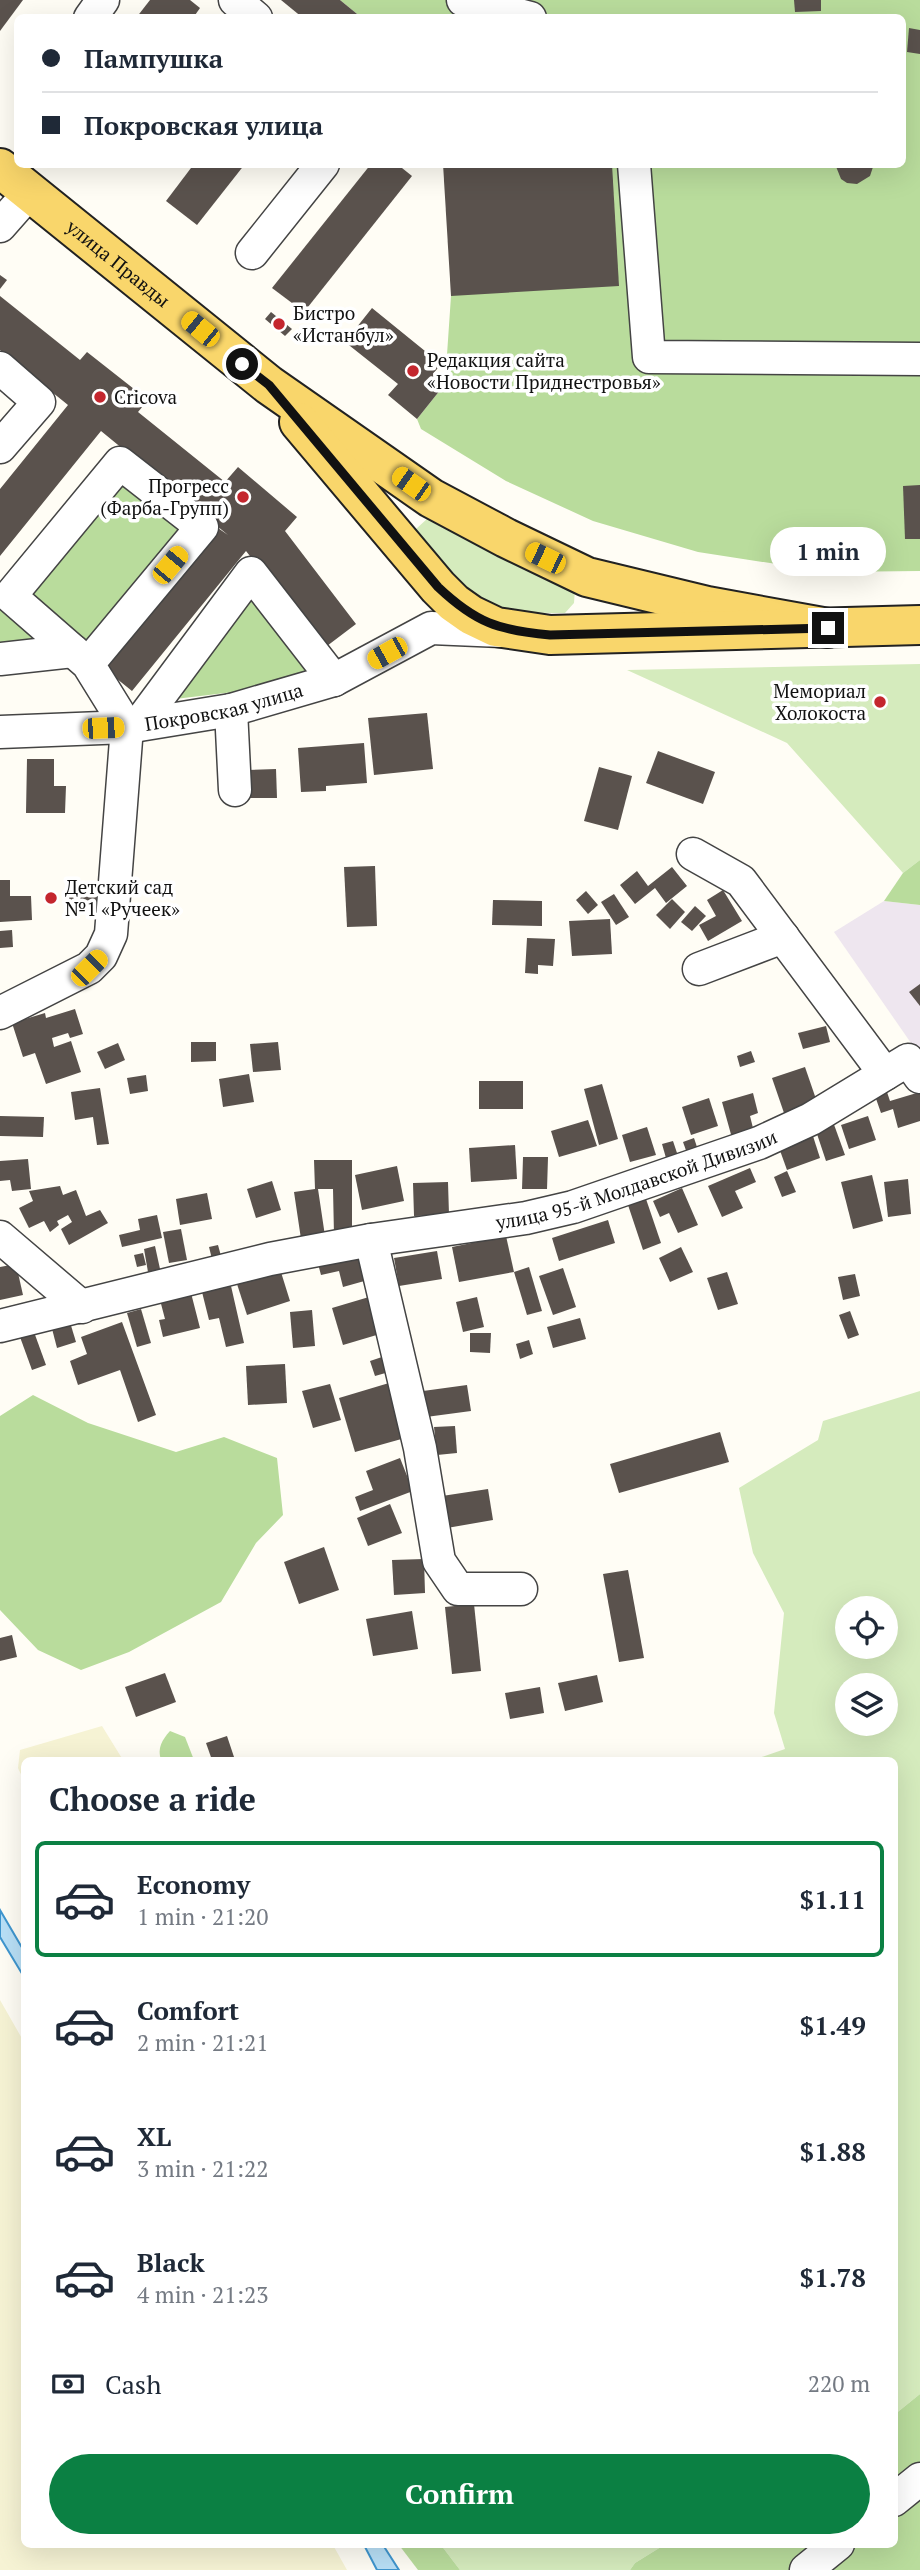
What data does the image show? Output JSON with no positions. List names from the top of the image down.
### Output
{
  "streets": {
    "main road": ["улица Правды"],
    "street": ["Покровская улица", "улица 95-й Молдавской Дивизии"]
  },
  "places": [
    "Бистро «Истанбул»",
    "Редакция сайта «Новости Приднестровья»",
    "Cricova",
    "Прогресс (Фарба-Групп)",
    "Мемориал Холокоста",
    "Детский сад №1 «Ручеек»"
  ],
  "page": {
    "banner": ["Пампушка", "Покровская улица"],
    "bubble": "1 min",
    "heading": "Choose a ride",
    "list": [
      {
        "name": "Economy",
        "note": "1 min · 21:20",
        "value": "$1.11"
      },
      {
        "name": "Comfort",
        "note": "2 min · 21:21",
        "value": "$1.49"
      },
      {
        "name": "XL",
        "note": "3 min · 21:22",
        "value": "$1.88"
      },
      {
        "name": "Black",
        "note": "4 min · 21:23",
        "value": "$1.78"
      }
    ],
    "pay": ["Cash", "220 m"],
    "buttons": "Confirm"
  }
}
